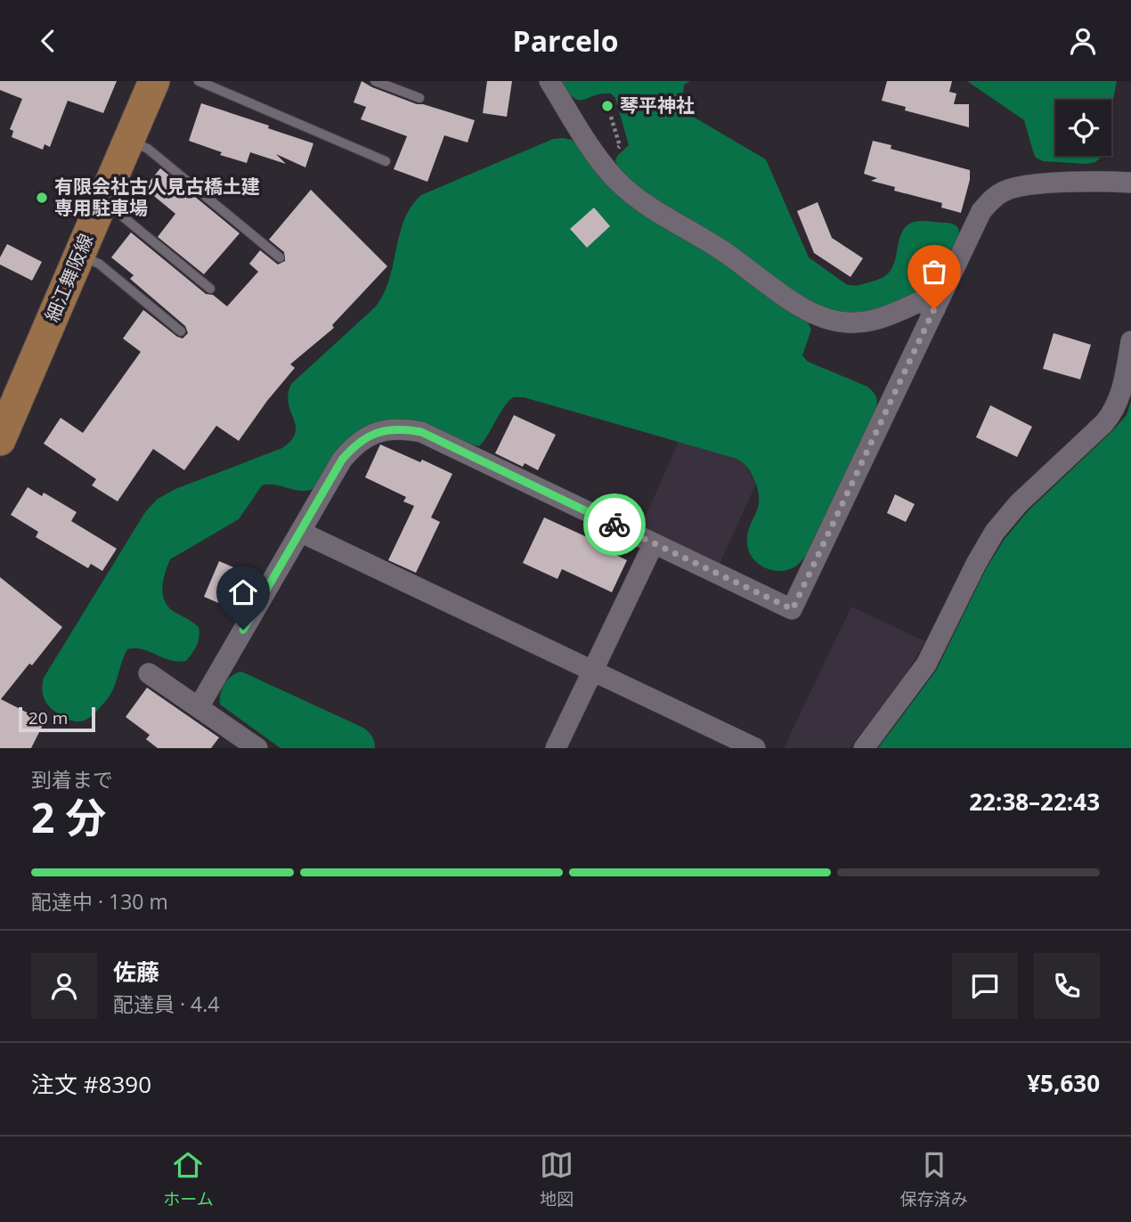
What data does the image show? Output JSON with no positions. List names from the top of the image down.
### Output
{
  "streets": {
    "main road": ["細江舞阪線"]
  },
  "places": ["琴平神社", "有限会社古人見古橋土建 専用駐車場"],
  "scale_bar": "20 m",
  "page": {
    "header": "Parcelo",
    "scale": "20 m",
    "heading": ["2 分", "到着まで", "22:38–22:43"],
    "panel": [
      "佐藤",
      "配達員 · 4.4",
      "注文 #8390",
      "¥5,630"
    ],
    "bar": "配達中 · 130 m",
    "tabs": ["ホーム", "地図", "保存済み"]
  }
}
